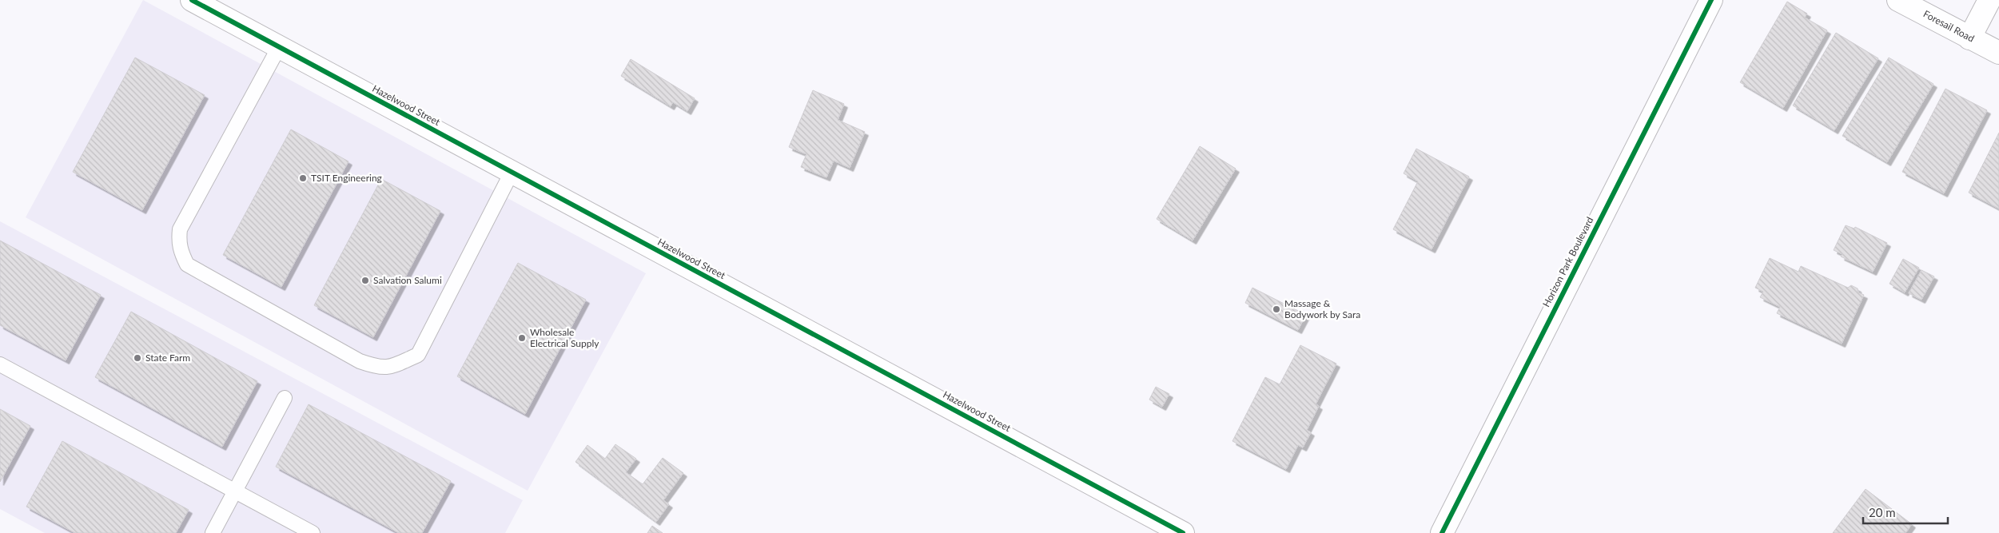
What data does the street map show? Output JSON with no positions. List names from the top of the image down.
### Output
{
  "streets": {
    "street": ["Foresail Road", "Hazelwood Street", "Horizon Park Boulevard"]
  },
  "places": [
    "TSIT Engineering",
    "Salvation Salumi",
    "Massage & Bodywork by Sara",
    "Wholesale Electrical Supply",
    "State Farm"
  ],
  "scale_bar": "20 m"
}
